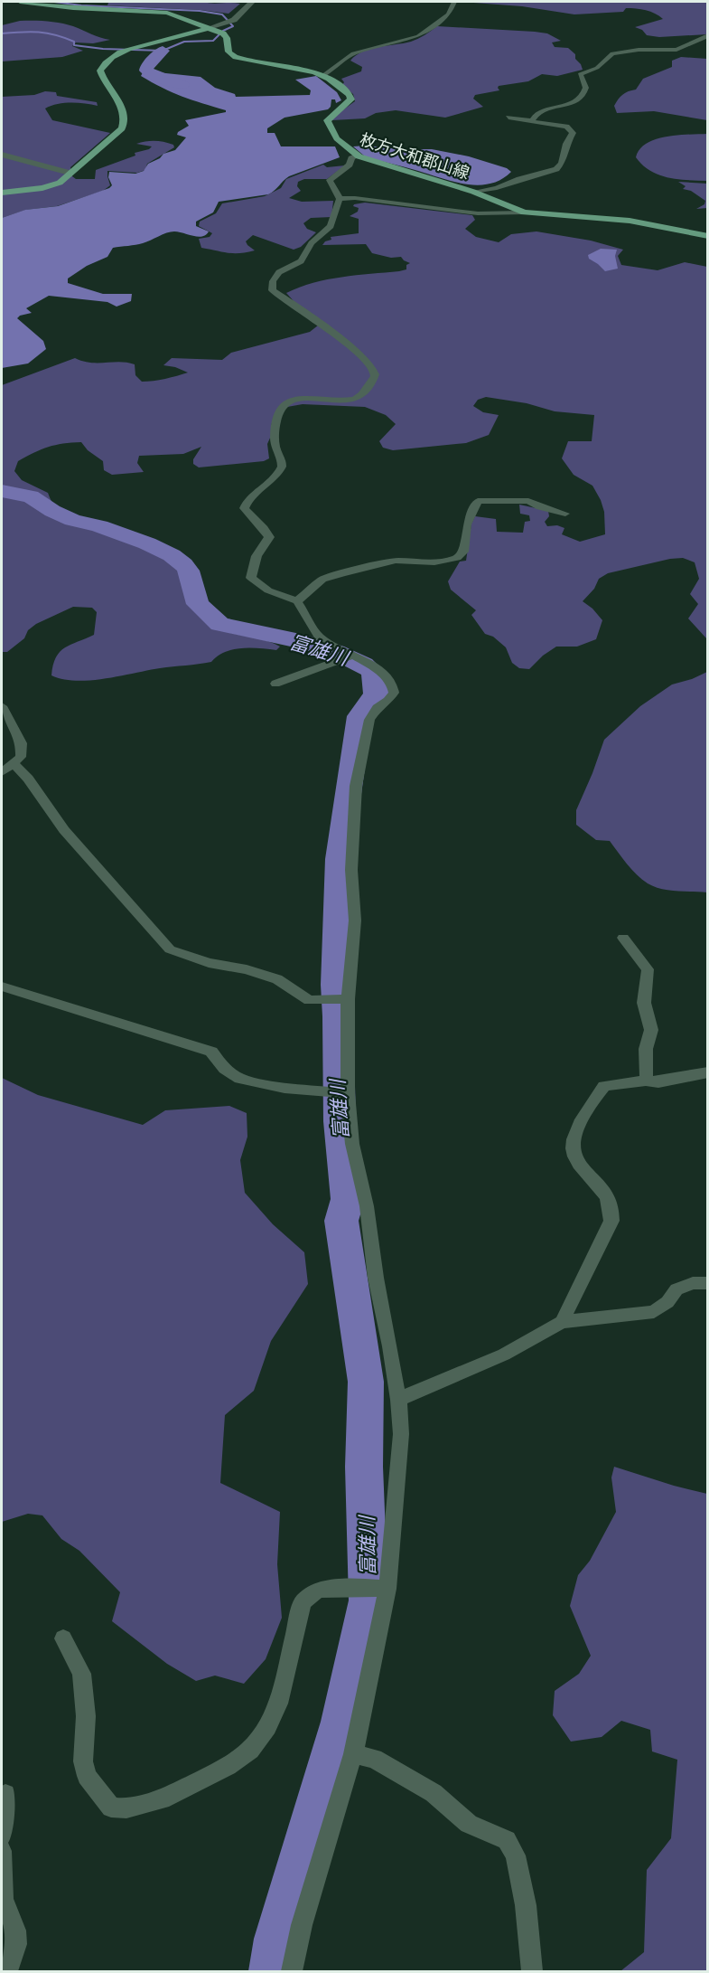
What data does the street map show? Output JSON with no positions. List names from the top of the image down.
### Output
{
  "streets": {
    "main road": ["枚方大和郡山線"]
  },
  "water": ["富雄川"]
}
